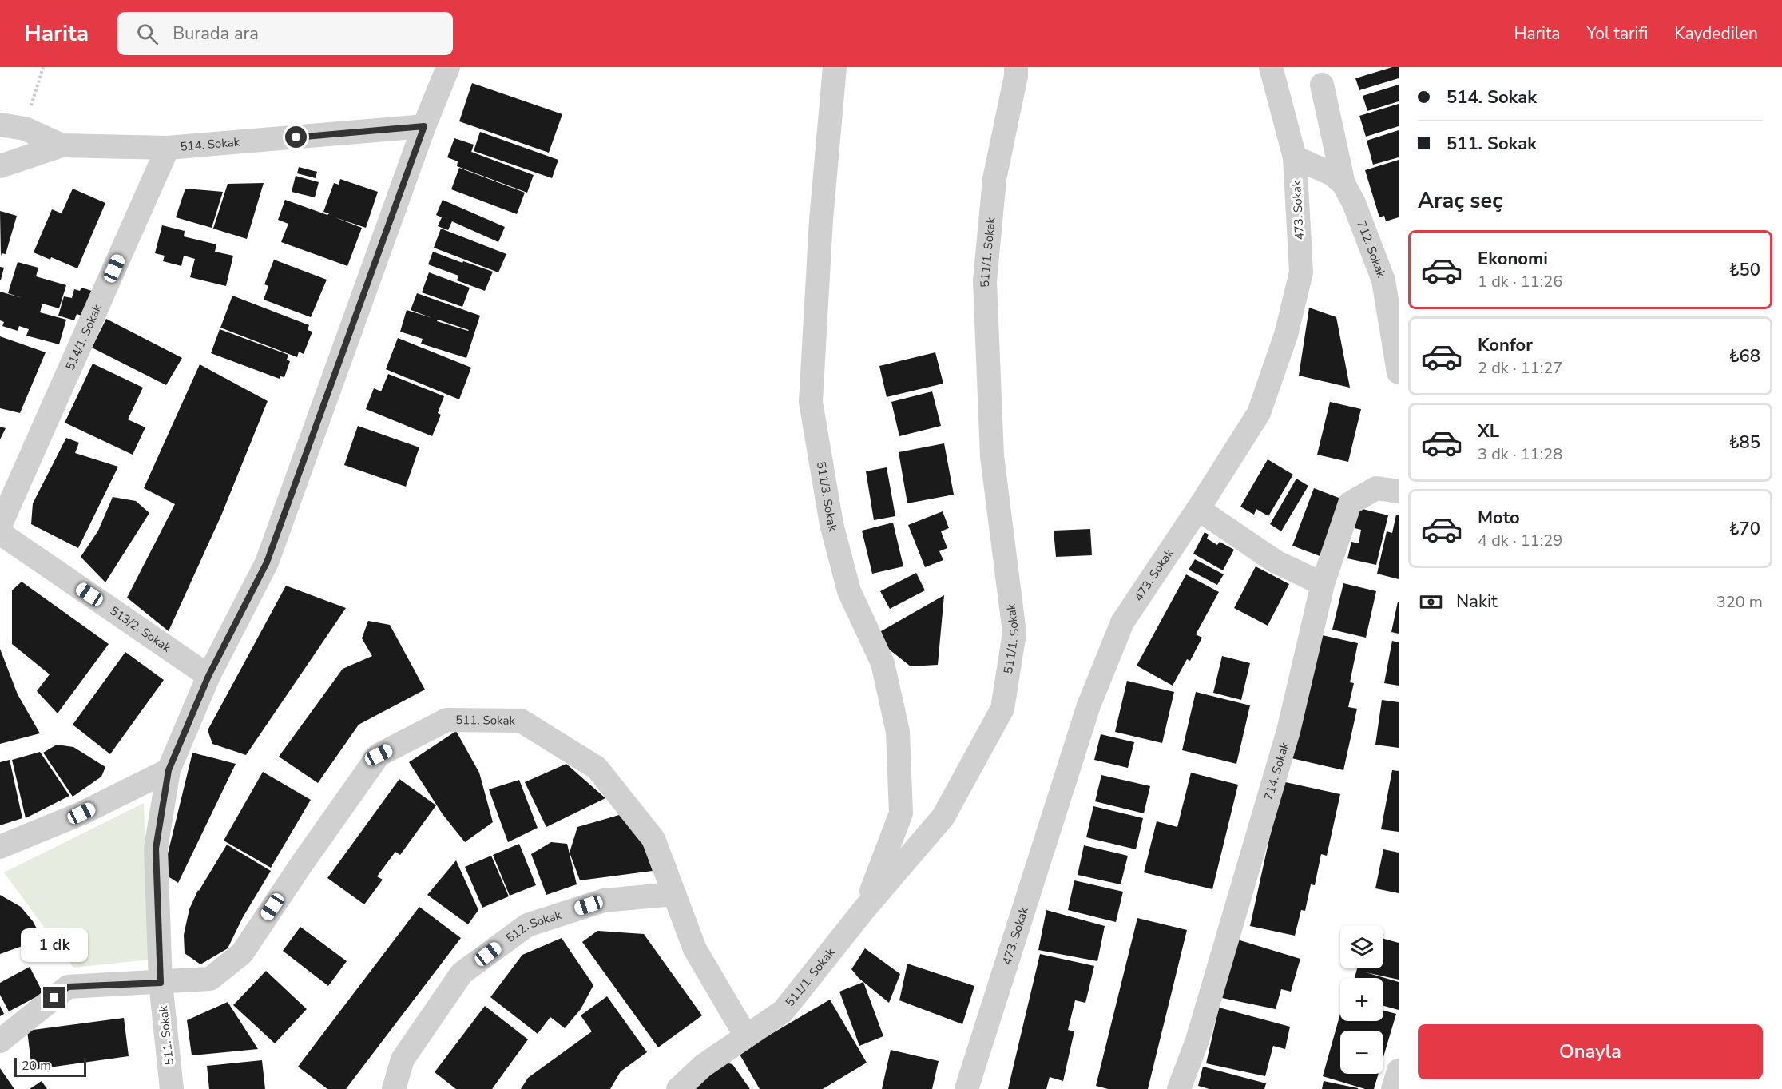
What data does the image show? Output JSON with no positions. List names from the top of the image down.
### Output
{
  "streets": {
    "street": [
      "514. Sokak",
      "473. Sokak",
      "712. Sokak",
      "511/1. Sokak",
      "514/1. Sokak",
      "511/3. Sokak",
      "513/2. Sokak",
      "511. Sokak",
      "714. Sokak",
      "512. Sokak"
    ]
  },
  "crossings": [
    ["514. Sokak", "514/1. Sokak"],
    ["473. Sokak", "712. Sokak"],
    ["511/1. Sokak", "511/3. Sokak"],
    ["511. Sokak", "512. Sokak"]
  ],
  "scale_bar": "20 m",
  "page": {
    "header": "Harita",
    "search": "Burada ara",
    "nav": ["Harita", "Yol tarifi", "Kaydedilen"],
    "banner": ["514. Sokak", "511. Sokak"],
    "heading": "Araç seç",
    "list": [
      {
        "name": "Ekonomi",
        "note": "1 dk · 11:26",
        "value": "₺50"
      },
      {
        "name": "Konfor",
        "note": "2 dk · 11:27",
        "value": "₺68"
      },
      {
        "name": "XL",
        "note": "3 dk · 11:28",
        "value": "₺85"
      },
      {
        "name": "Moto",
        "note": "4 dk · 11:29",
        "value": "₺70"
      }
    ],
    "pay": ["Nakit", "320 m"],
    "map_buttons": ["+", "−"],
    "bubble": "1 dk",
    "buttons": "Onayla",
    "scale": "20 m"
  }
}
